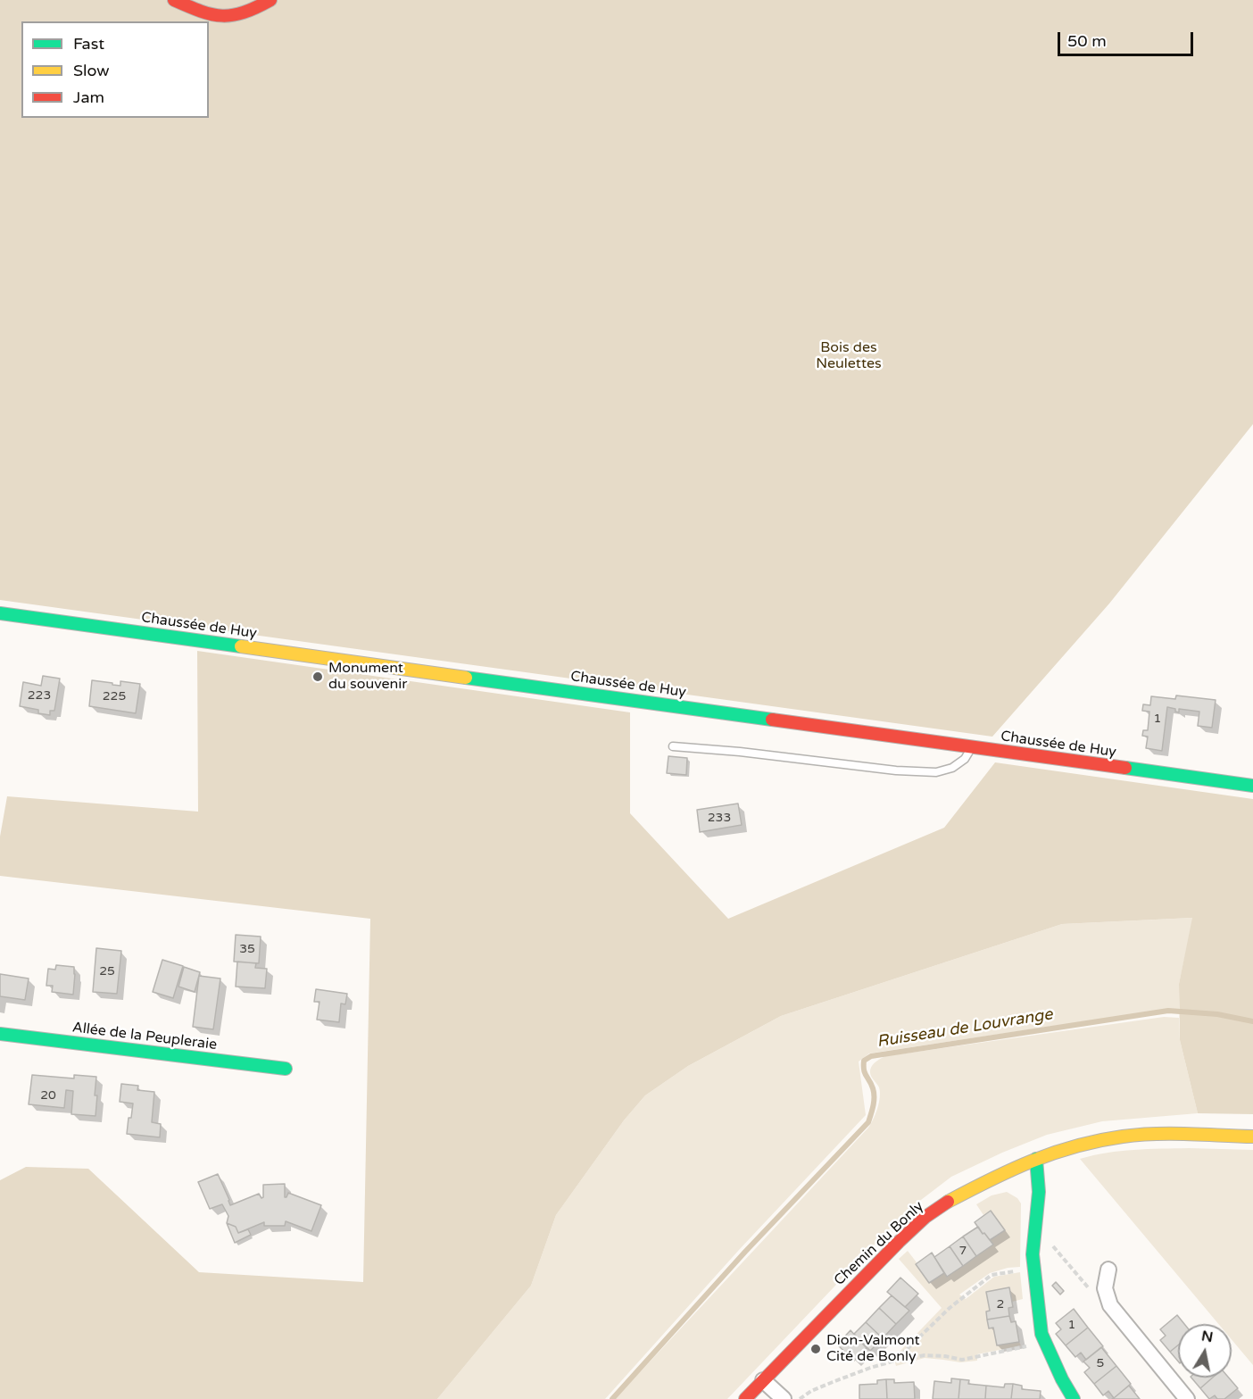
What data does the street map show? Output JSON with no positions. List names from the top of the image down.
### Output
{
  "streets": {
    "main road": ["Chaussée de Huy", "Allée de la Peupleraie", "Chemin du Bonly"]
  },
  "water": ["Ruisseau de Louvrange"],
  "parks": ["Bois des Neulettes"],
  "places": ["Monument du souvenir", "Dion-Valmont Cité de Bonly"],
  "house_numbers": [
    "223",
    "225",
    "1",
    "233",
    "35",
    "25",
    "20",
    "7",
    "2",
    "1",
    "5"
  ],
  "legend": ["Fast", "Slow", "Jam"],
  "scale_bar": "50 m",
  "north": "top"
}
